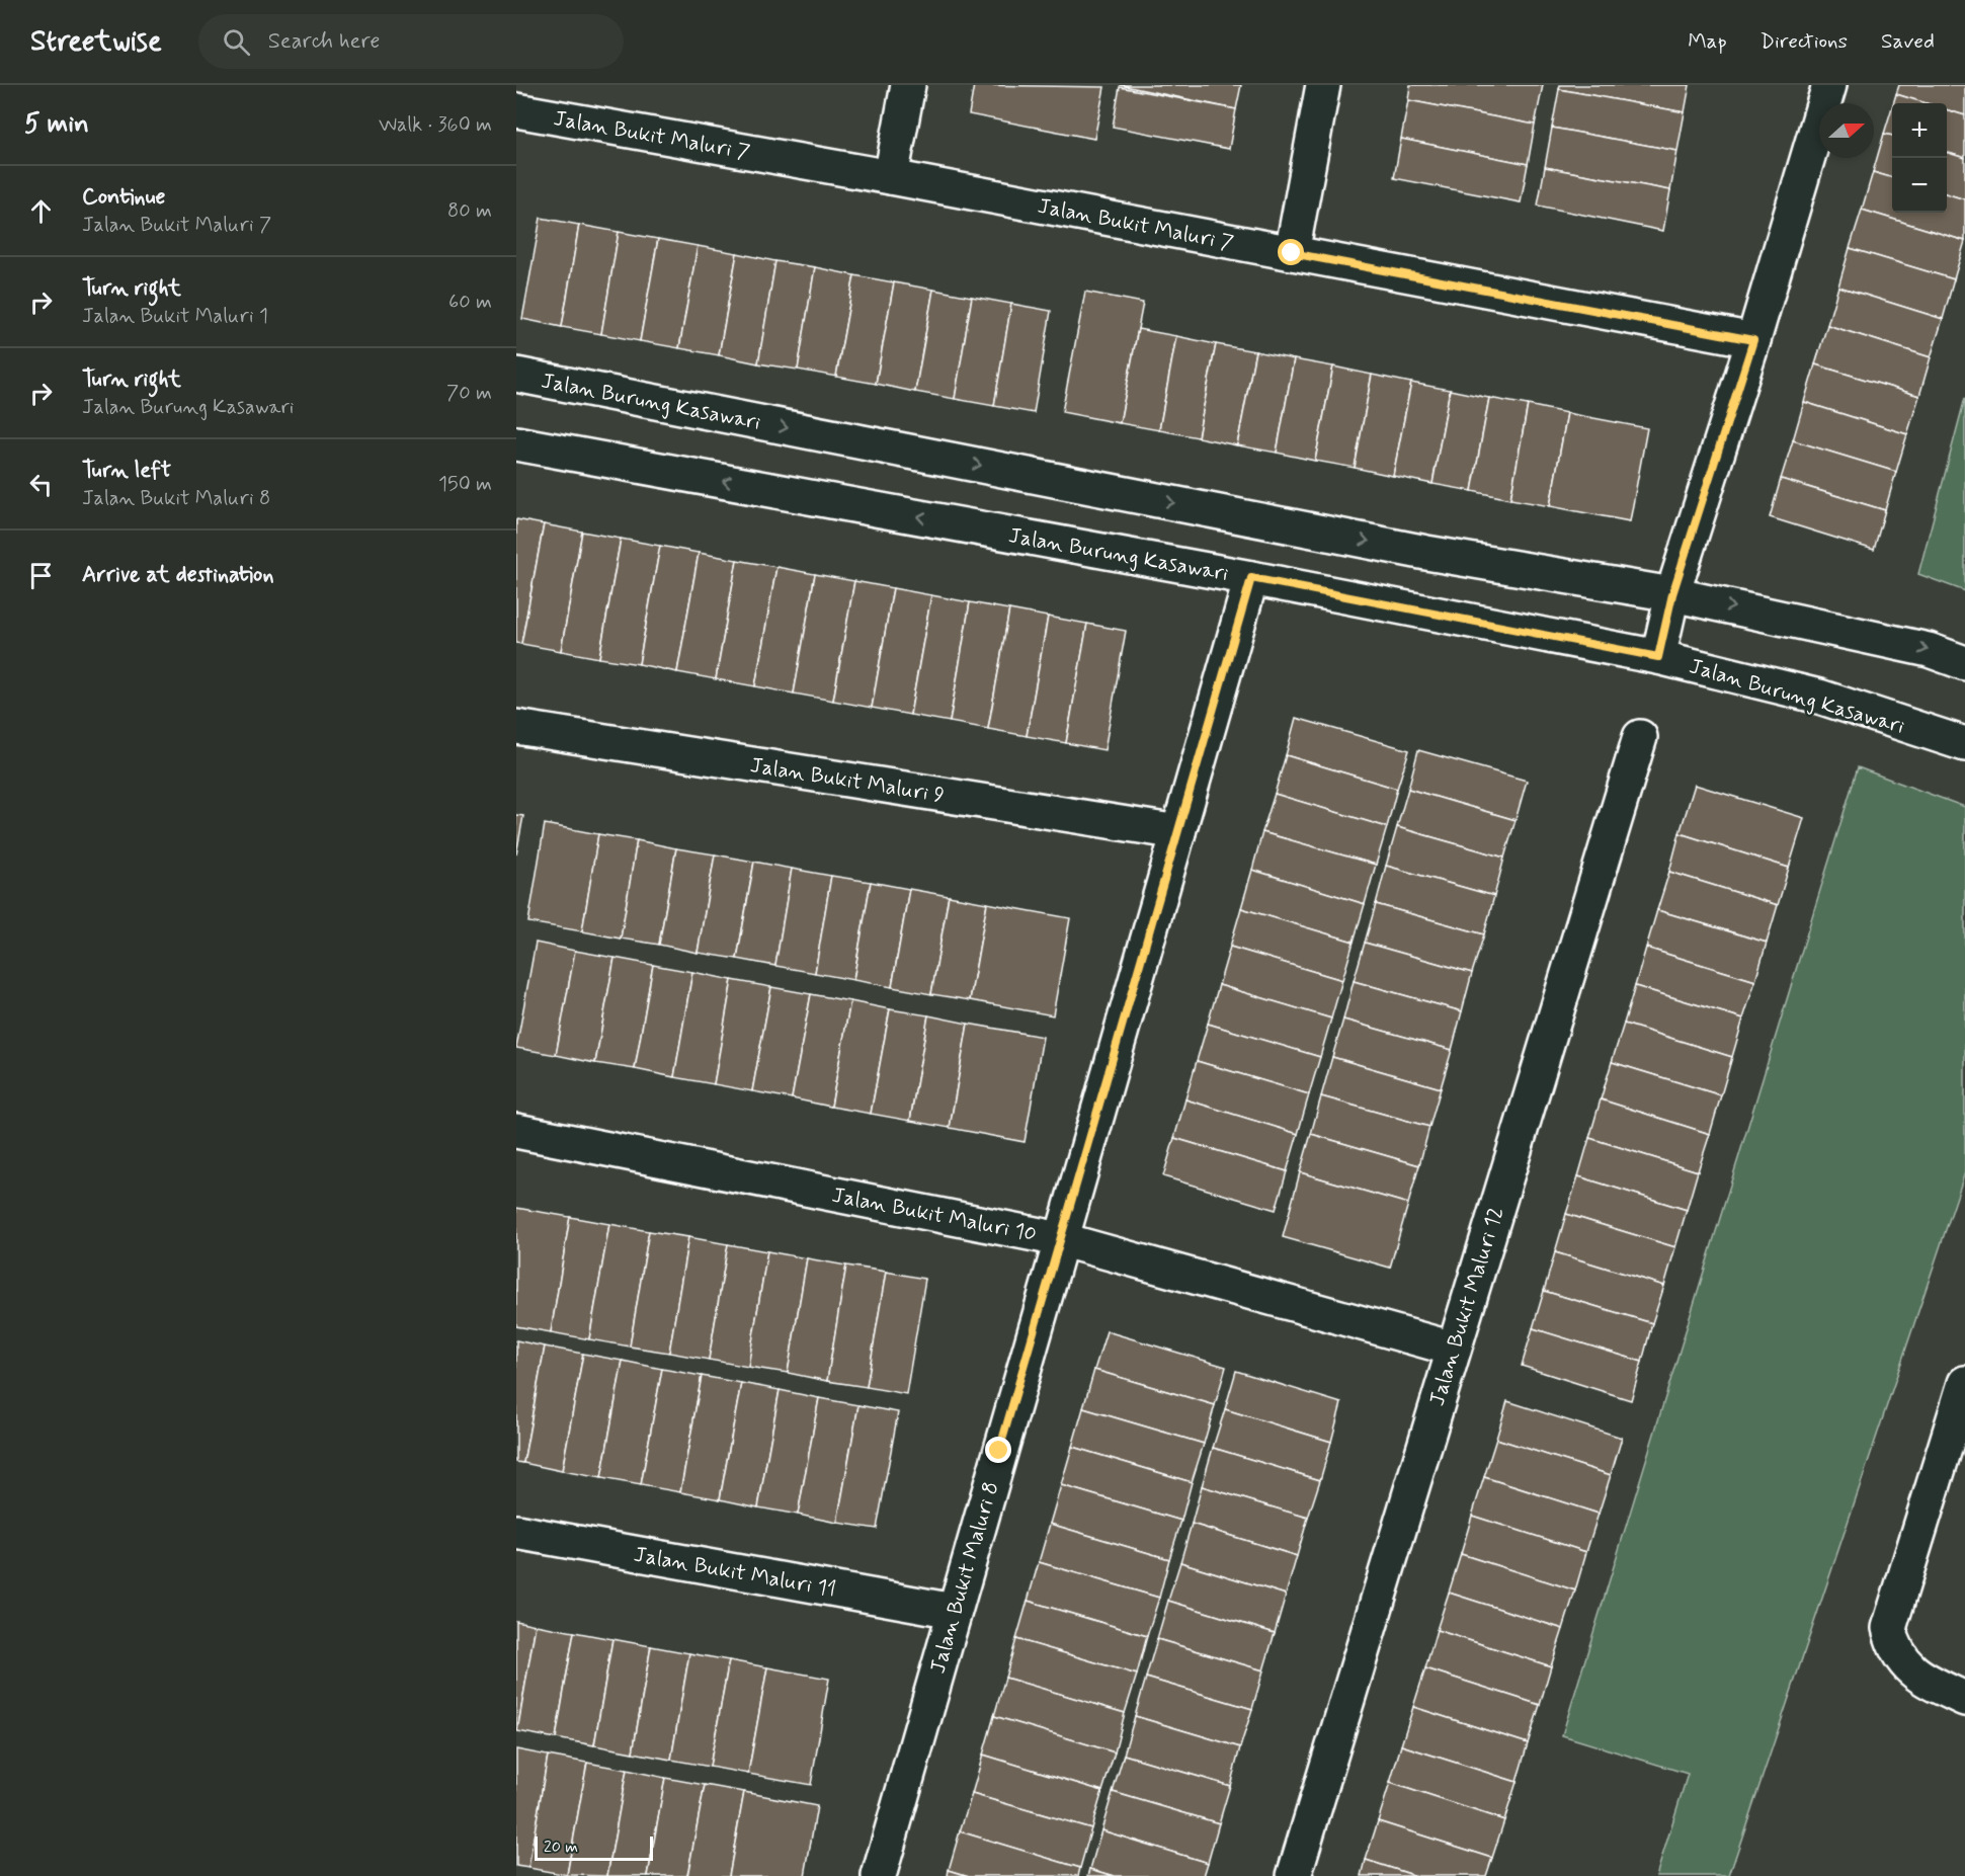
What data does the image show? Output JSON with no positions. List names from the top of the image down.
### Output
{
  "streets": {
    "street": [
      "Jalan Bukit Maluri 7",
      "Jalan Burung Kasawari",
      "Jalan Bukit Maluri 9",
      "Jalan Bukit Maluri 10",
      "Jalan Bukit Maluri 12",
      "Jalan Bukit Maluri 11",
      "Jalan Bukit Maluri 8"
    ]
  },
  "crossings": [
    ["Jalan Burung Kasawari", "Jalan Bukit Maluri 8"],
    ["Jalan Bukit Maluri 9", "Jalan Bukit Maluri 8"],
    ["Jalan Bukit Maluri 10", "Jalan Bukit Maluri 12"],
    ["Jalan Bukit Maluri 10", "Jalan Bukit Maluri 8"],
    ["Jalan Bukit Maluri 11", "Jalan Bukit Maluri 8"]
  ],
  "scale_bar": "20 m",
  "north": "right",
  "page": {
    "header": "Streetwise",
    "search": "Search here",
    "nav": ["Map", "Directions", "Saved"],
    "heading": ["5 min", "Walk · 360 m"],
    "map_buttons": ["+", "−"],
    "list": [
      ["Continue", "Jalan Bukit Maluri 7", "80 m"],
      ["Turn right", "Jalan Bukit Maluri 1", "60 m"],
      ["Turn right", "Jalan Burung Kasawari", "70 m"],
      ["Turn left", "Jalan Bukit Maluri 8", "150 m"],
      "Arrive at destination"
    ],
    "scale": "20 m"
  }
}
